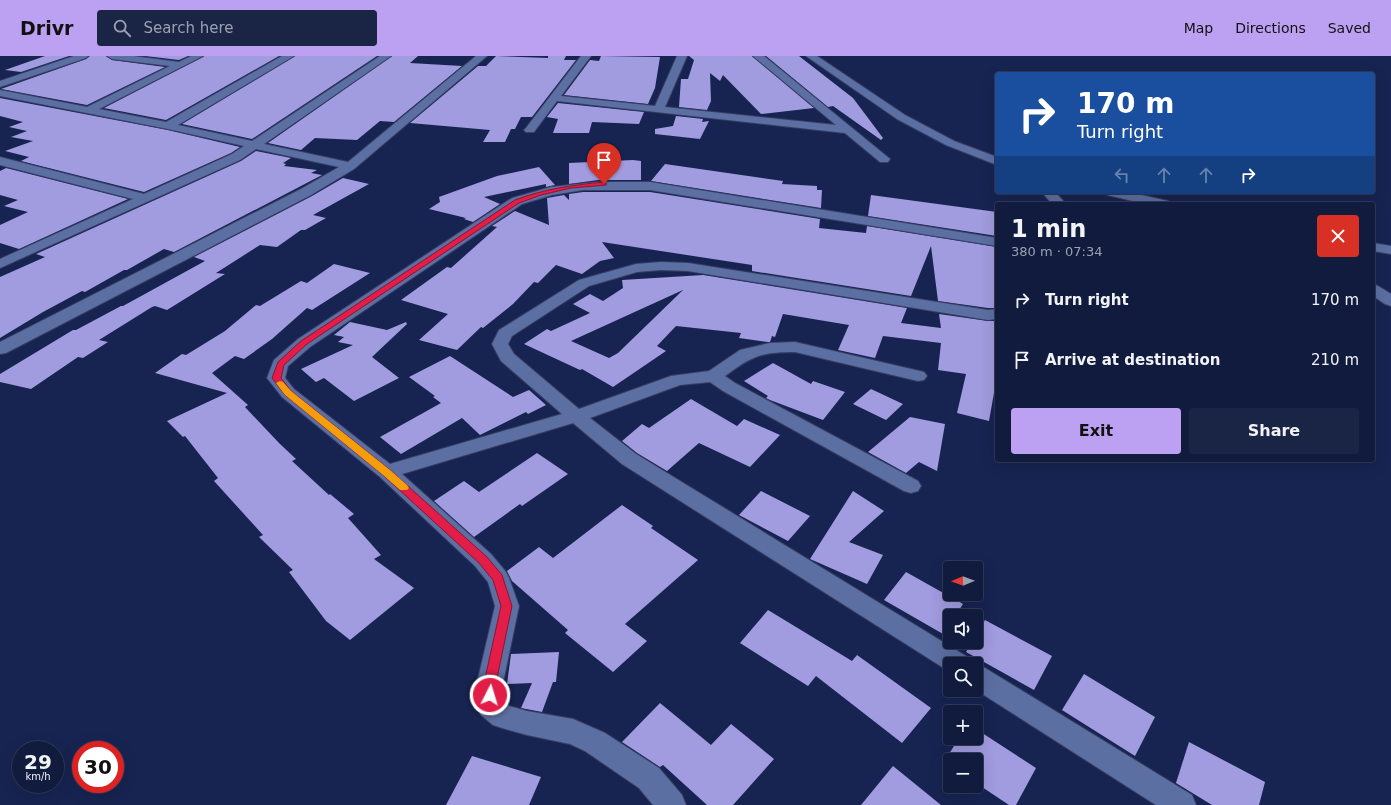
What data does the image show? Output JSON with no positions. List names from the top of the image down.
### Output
{
  "north": "left",
  "page": {
    "header": "Drivr",
    "search": "Search here",
    "nav": ["Map", "Directions", "Saved"],
    "turn": ["170 m", "Turn right"],
    "heading": ["1 min", "380 m · 07:34"],
    "list": [
      {
        "name": "Turn right",
        "value": "170 m"
      },
      {
        "name": "Arrive at destination",
        "value": "210 m"
      }
    ],
    "buttons": ["Exit", "Share"],
    "map_buttons": ["+", "−"],
    "speed": "29 km/h",
    "limit": "30"
  }
}
